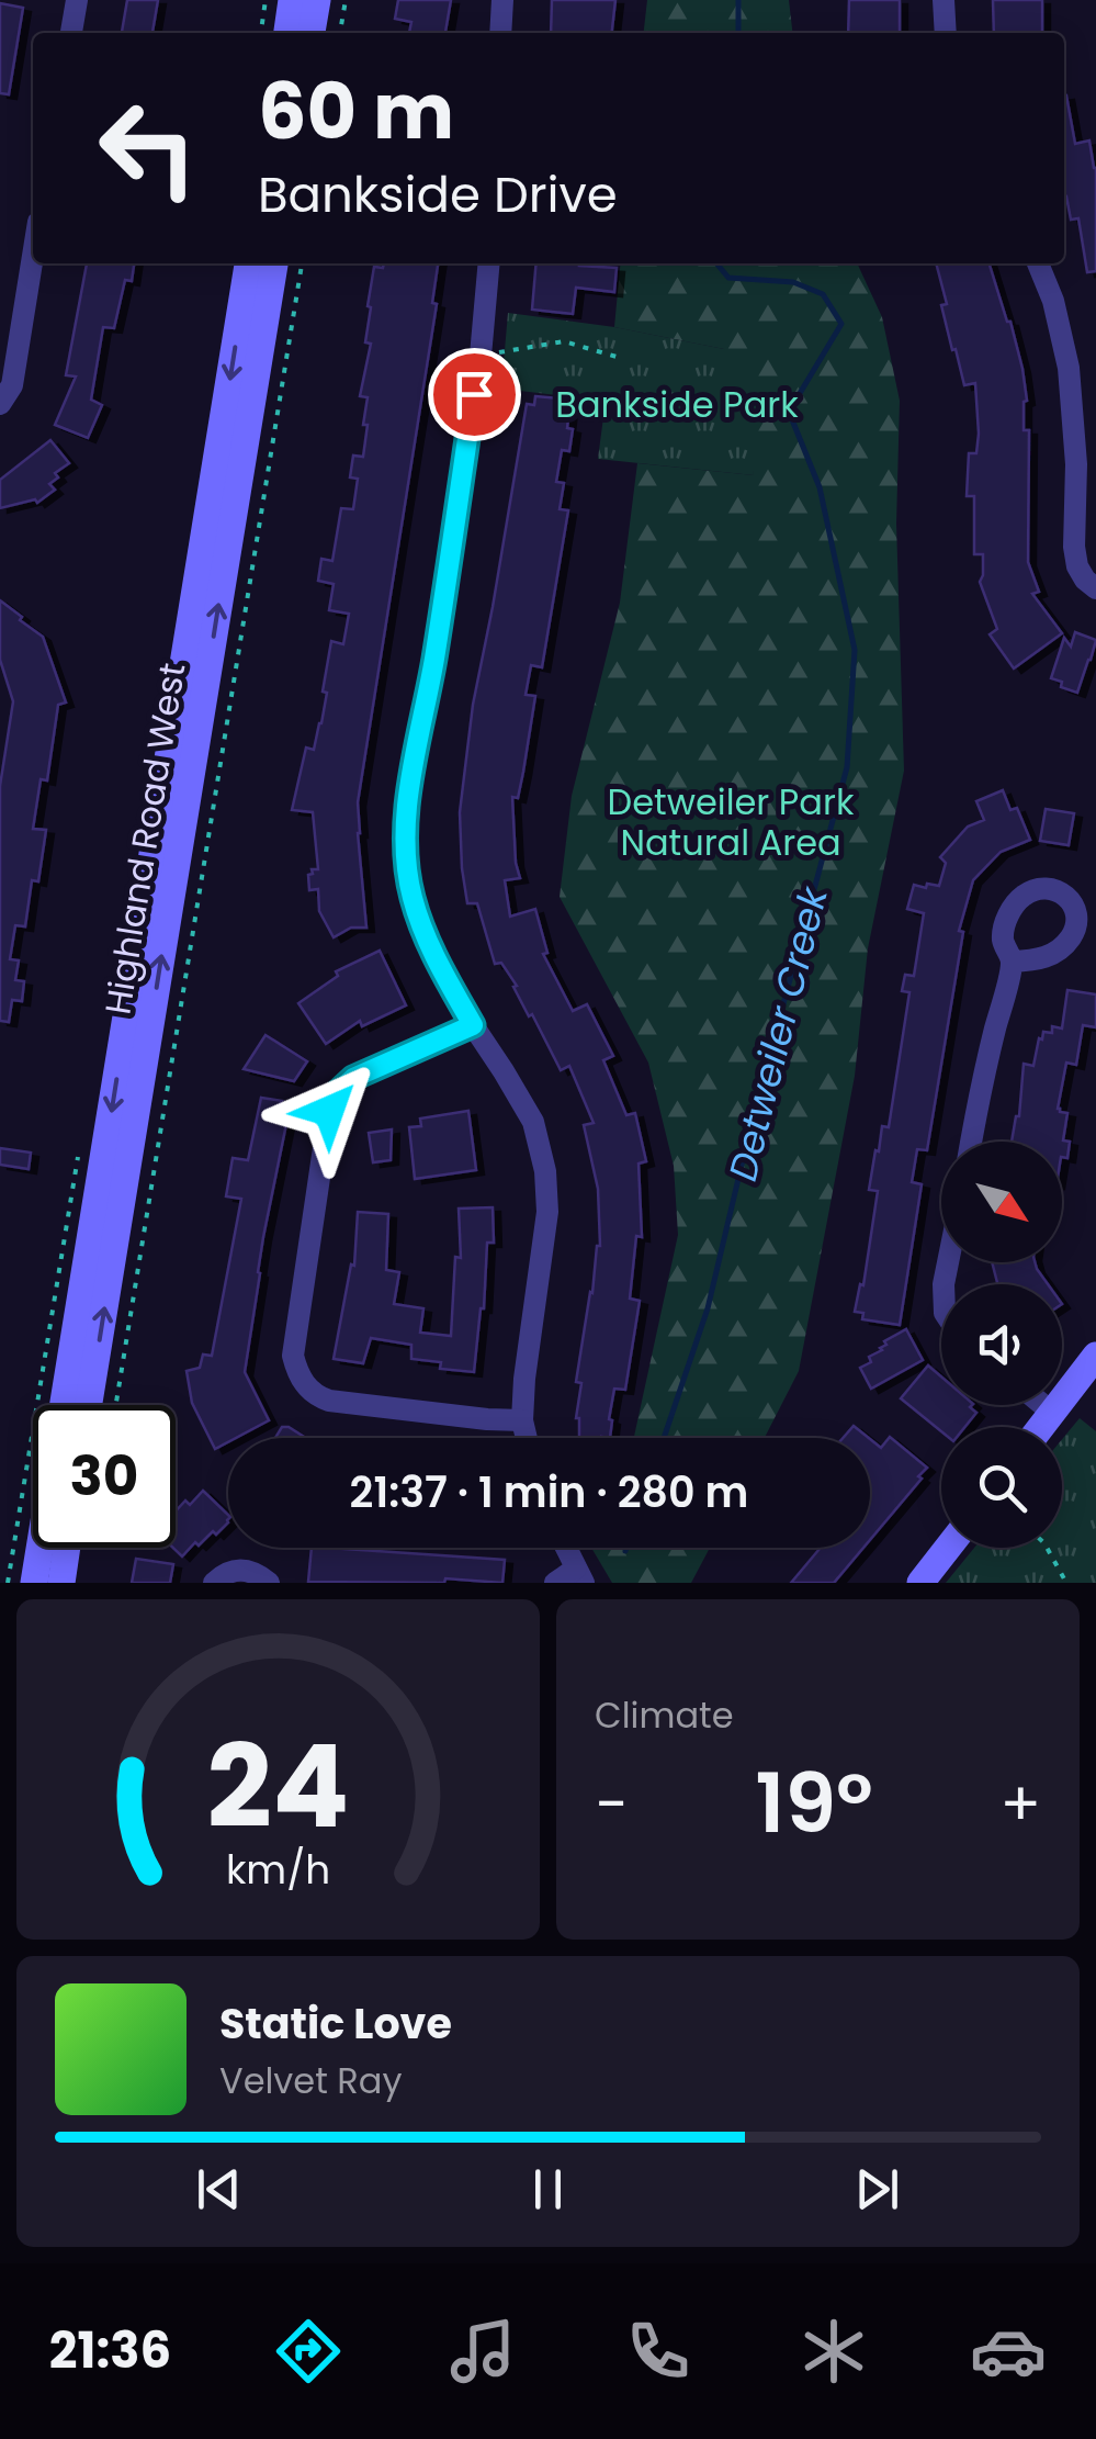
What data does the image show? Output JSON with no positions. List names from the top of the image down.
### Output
{
  "streets": {
    "main road": ["Highland Road West"]
  },
  "water": ["Detweiler Creek"],
  "parks": ["Bankside Park", "Detweiler Park Natural Area"],
  "north": "bottom right",
  "page": {
    "turn": ["60 m", "Bankside Drive"],
    "limit": "30",
    "trip": "21:37 · 1 min · 280 m",
    "tile": "Climate",
    "heat": ["−", "19°", "+"],
    "song": ["Static Love", "Velvet Ray"],
    "tabs": "21:36",
    "gauge": ["24", "km/h"]
  }
}
